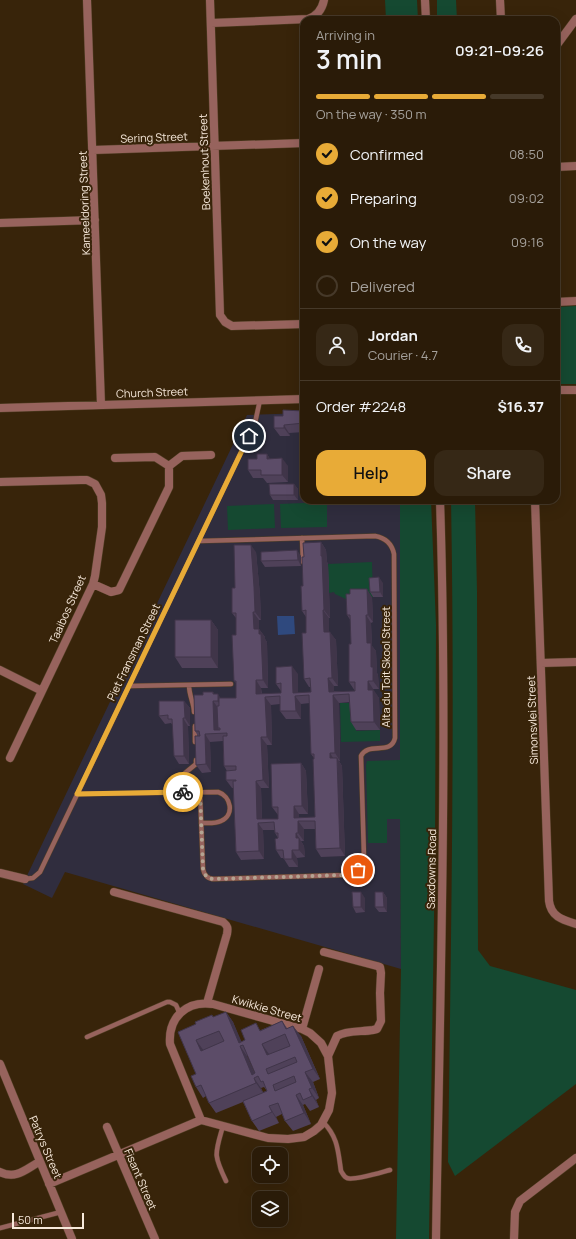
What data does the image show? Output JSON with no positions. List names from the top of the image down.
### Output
{
  "streets": {
    "street": [
      "Sering Street",
      "Boekenhout Street",
      "Kameeldoring Street",
      "Church Street",
      "Taaibos Street",
      "Piet Fransman Street",
      "Simonsvlei Street",
      "Saxdowns Road",
      "Kwikkie Street",
      "Patrys Street",
      "Fisant Street"
    ],
    "lane": ["Alta du Toit Skool Street"]
  },
  "crossings": [
    ["Sering Street", "Boekenhout Street"],
    ["Sering Street", "Kameeldoring Street"],
    ["Kameeldoring Street", "Church Street"],
    ["Church Street", "Piet Fransman Street"],
    ["Piet Fransman Street", "Alta du Toit Skool Street"]
  ],
  "scale_bar": "50 m",
  "page": {
    "heading": ["3 min", "Arriving in", "09:21–09:26"],
    "panel": [
      "Jordan",
      "Courier · 4.7",
      "Order #2248",
      "$16.37"
    ],
    "bar": "On the way · 350 m",
    "list": [
      ["Confirmed", "08:50"],
      ["Preparing", "09:02"],
      ["On the way", "09:16"],
      "Delivered"
    ],
    "buttons": ["Help", "Share"],
    "scale": "50 m"
  }
}
